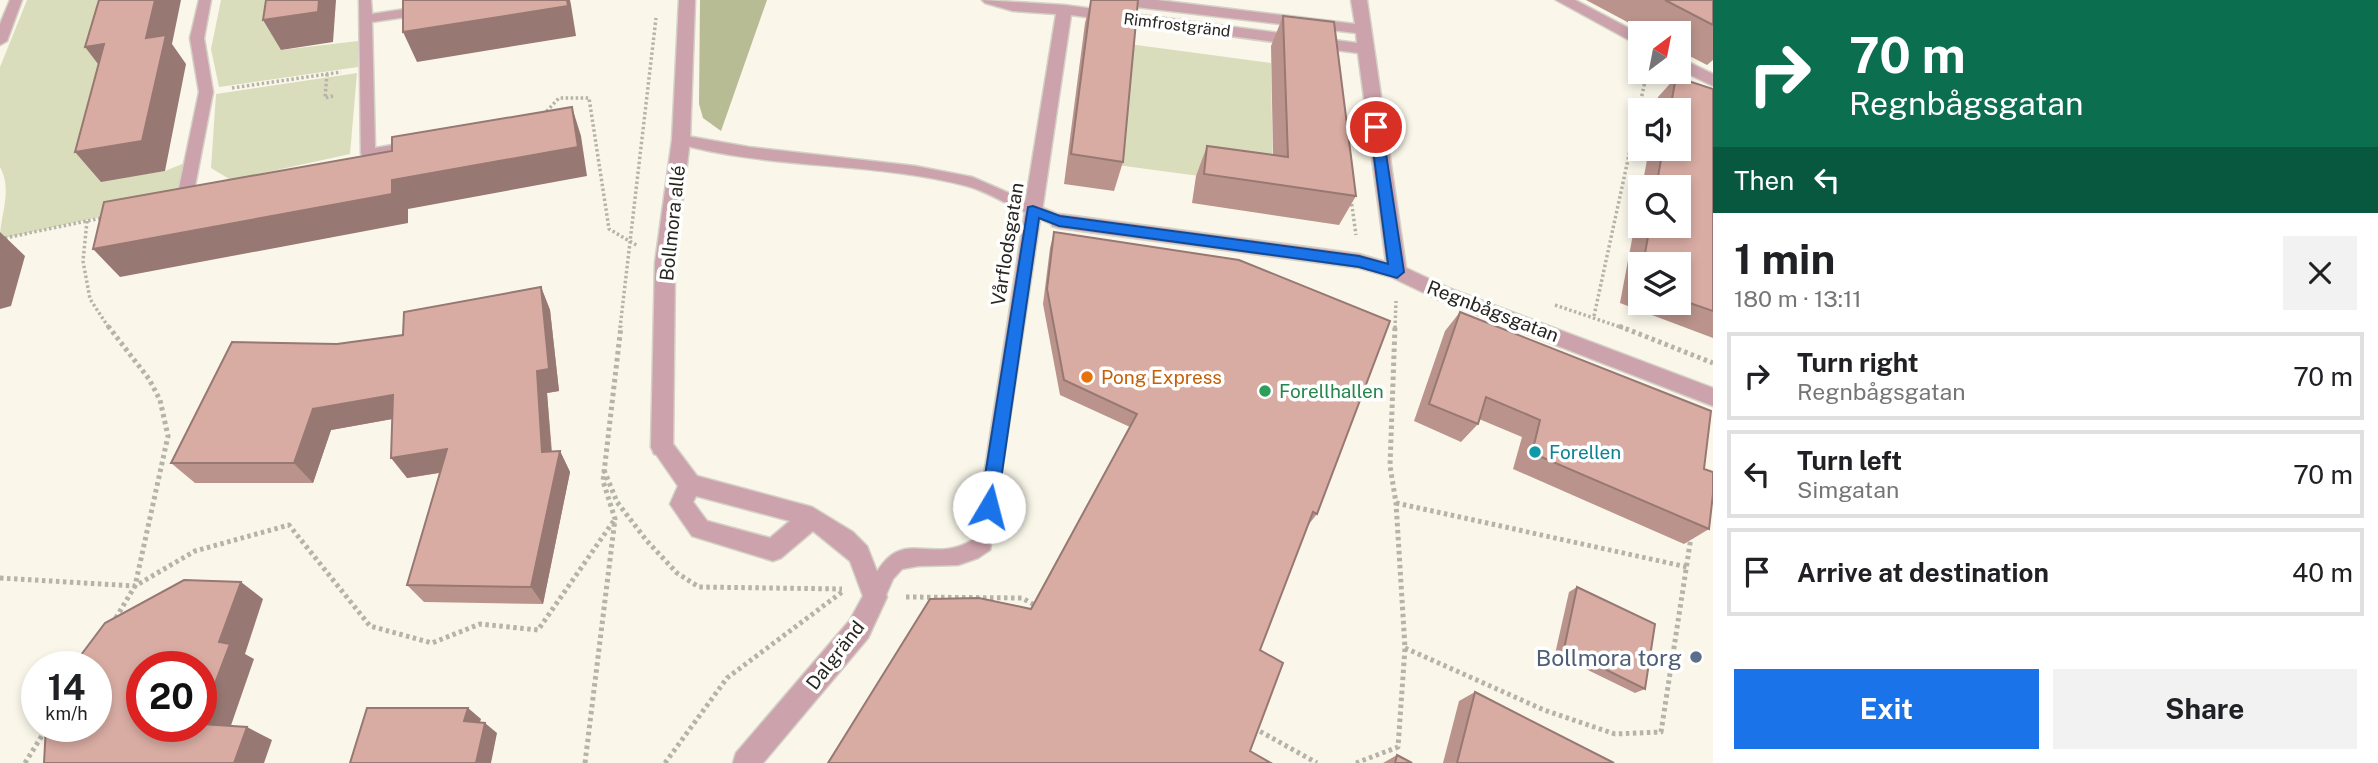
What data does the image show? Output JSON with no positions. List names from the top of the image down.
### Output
{
  "streets": {
    "street": [
      "Rimfrostgränd",
      "Bollmora allé",
      "Vårflodsgatan",
      "Regnbågsgatan",
      "Dalgränd"
    ]
  },
  "crossings": [
    ["Rimfrostgränd", "Vårflodsgatan"],
    ["Vårflodsgatan", "Dalgränd"]
  ],
  "places": [
    "Pong Express",
    "Forellhallen",
    "Forellen",
    "Bollmora torg"
  ],
  "north": "top right",
  "page": {
    "turn": ["70 m", "Regnbågsgatan"],
    "then": "Then",
    "heading": ["1 min", "180 m · 13:11"],
    "list": [
      {
        "name": "Turn right",
        "note": "Regnbågsgatan",
        "value": "70 m"
      },
      {
        "name": "Turn left",
        "note": "Simgatan",
        "value": "70 m"
      },
      {
        "name": "Arrive at destination",
        "value": "40 m"
      }
    ],
    "speed": "14 km/h",
    "limit": "20",
    "buttons": ["Exit", "Share"]
  }
}
